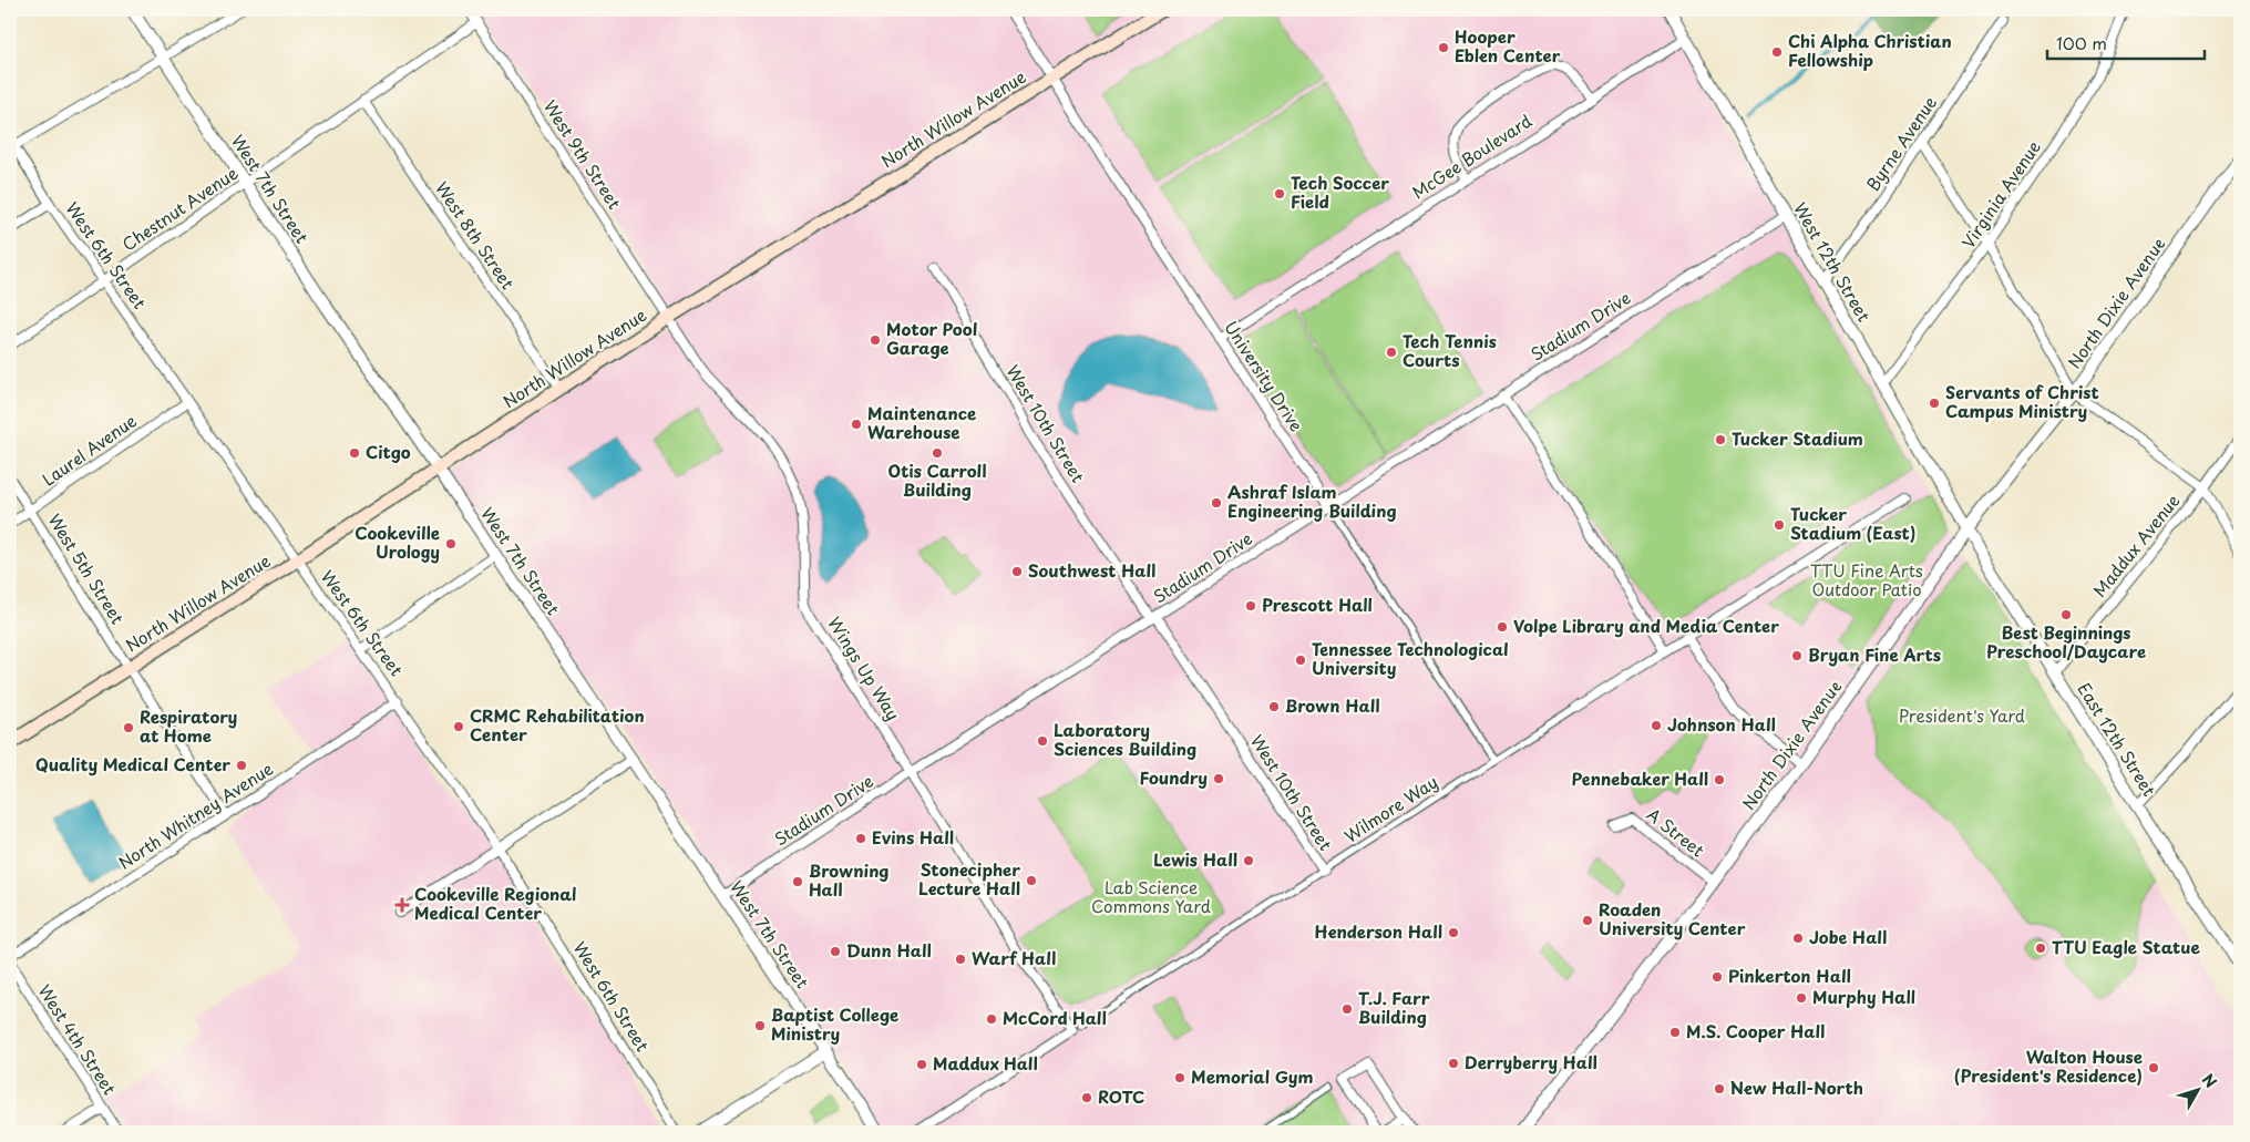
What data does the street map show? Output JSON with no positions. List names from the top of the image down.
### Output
{
  "streets": {
    "main road": ["North Willow Avenue"],
    "street": [
      "Byrne Avenue",
      "West 9th Street",
      "McGee Boulevard",
      "West 7th Street",
      "Virginia Avenue",
      "Chestnut Avenue",
      "West 8th Street",
      "West 6th Street",
      "West 12th Street",
      "North Dixie Avenue",
      "Stadium Drive",
      "University Drive",
      "West 10th Street",
      "Laurel Avenue",
      "Maddux Avenue",
      "West 5th Street",
      "Wings Up Way",
      "East 12th Street",
      "Wilmore Way",
      "North Whitney Avenue",
      "A Street",
      "West 4th Street"
    ]
  },
  "crossings": [
    ["North Willow Avenue", "West 9th Street"],
    ["North Willow Avenue", "West 7th Street"],
    ["North Willow Avenue", "West 8th Street"],
    ["North Willow Avenue", "West 6th Street"],
    ["North Willow Avenue", "University Drive"],
    ["North Willow Avenue", "West 5th Street"],
    ["North Willow Avenue", "Wings Up Way"],
    ["Byrne Avenue", "West 12th Street"],
    ["West 9th Street", "Chestnut Avenue"],
    ["West 9th Street", "Wings Up Way"],
    ["McGee Boulevard", "West 12th Street"],
    ["McGee Boulevard", "University Drive"],
    ["West 7th Street", "Chestnut Avenue"],
    ["West 7th Street", "Stadium Drive"],
    ["Virginia Avenue", "West 12th Street"],
    ["Chestnut Avenue", "West 8th Street"],
    ["Chestnut Avenue", "West 6th Street"],
    ["West 6th Street", "Laurel Avenue"],
    ["West 6th Street", "North Whitney Avenue"],
    ["West 12th Street", "North Dixie Avenue"],
    ["West 12th Street", "Stadium Drive"],
    ["West 12th Street", "East 12th Street"],
    ["North Dixie Avenue", "East 12th Street"],
    ["North Dixie Avenue", "A Street"],
    ["Stadium Drive", "University Drive"],
    ["Stadium Drive", "West 10th Street"],
    ["Stadium Drive", "Wings Up Way"],
    ["University Drive", "Wilmore Way"],
    ["West 10th Street", "Wilmore Way"],
    ["Laurel Avenue", "West 5th Street"],
    ["Maddux Avenue", "East 12th Street"],
    ["West 5th Street", "North Whitney Avenue"]
  ],
  "parks": ["TTU Fine Arts Outdoor Patio", "President's Yard", "Lab Science Commons Yard"],
  "places": {
    "other": [
      "Hooper Eblen Center",
      "Chi Alpha Christian Fellowship",
      "Tech Soccer Field",
      "Motor Pool Garage",
      "Tech Tennis Courts",
      "Servants of Christ Campus Ministry",
      "Maintenance Warehouse",
      "Tucker Stadium",
      "Citgo",
      "Otis Carroll Building",
      "Ashraf Islam Engineering Building",
      "Tucker Stadium (East)",
      "Cookeville Urology",
      "Southwest Hall",
      "Prescott Hall",
      "Best Beginnings Preschool/Daycare",
      "Volpe Library and Media Center",
      "Bryan Fine Arts",
      "Tennessee Technological University",
      "Brown Hall",
      "Johnson Hall",
      "CRMC Rehabilitation Center",
      "Respiratory at Home",
      "Laboratory Sciences Building",
      "Quality Medical Center",
      "Foundry",
      "Pennebaker Hall",
      "Evins Hall",
      "Lewis Hall",
      "Stonecipher Lecture Hall",
      "Browning Hall",
      "Roaden University Center",
      "Henderson Hall",
      "Jobe Hall",
      "TTU Eagle Statue",
      "Dunn Hall",
      "Warf Hall",
      "Pinkerton Hall",
      "Murphy Hall",
      "T.J. Farr Building",
      "McCord Hall",
      "Baptist College Ministry",
      "M.S. Cooper Hall",
      "Derryberry Hall",
      "Maddux Hall",
      "Walton House (President's Residence)",
      "Memorial Gym",
      "New Hall-North",
      "ROTC"
    ],
    "health": ["Cookeville Regional Medical Center"]
  },
  "scale_bar": "100 m",
  "north": "top right"
}
